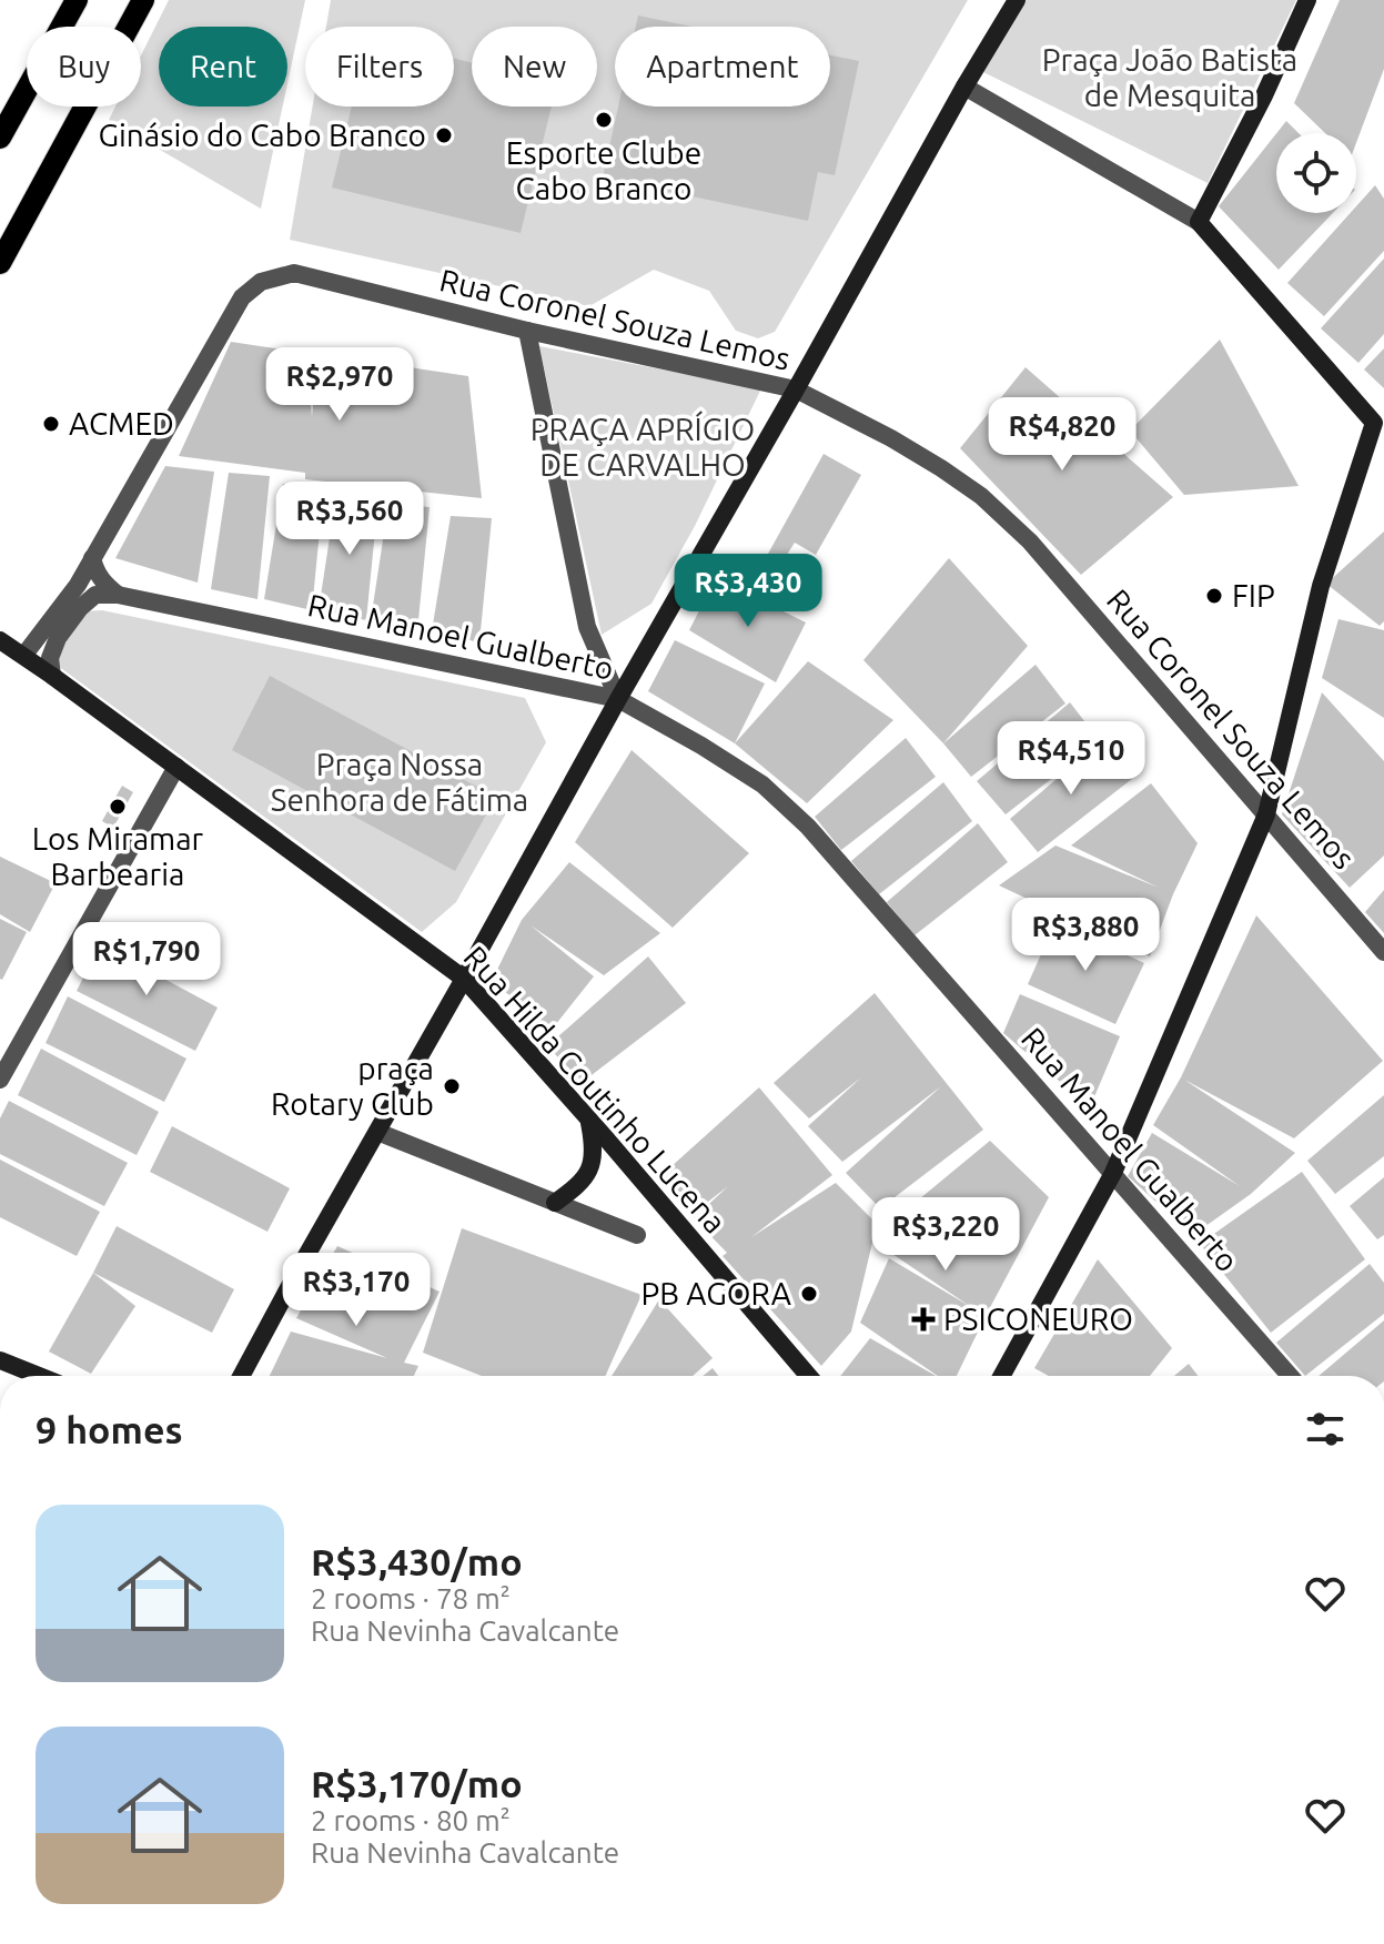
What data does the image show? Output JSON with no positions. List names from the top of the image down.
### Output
{
  "streets": {
    "street": ["Rua Coronel Souza Lemos", "Rua Manoel Gualberto", "Rua Hilda Coutinho Lucena"]
  },
  "crossings": [
    ["Rua Coronel Souza Lemos", "Rua Hilda Coutinho Lucena"]
  ],
  "parks": ["Praça João Batista de Mesquita", "PRAÇA APRÍGIO DE CARVALHO", "Praça Nossa Senhora de Fátima"],
  "places": {
    "other": [
      "Esporte Clube Cabo Branco",
      "Ginásio do Cabo Branco",
      "ACMED",
      "FIP",
      "Los Miramar Barbearia",
      "praça Rotary Club",
      "PB AGORA"
    ],
    "health": ["PSICONEURO"]
  },
  "page": {
    "chip": [
      "Buy",
      "Rent",
      "Filters",
      "New",
      "Apartment"
    ],
    "price": [
      "R$2,970",
      "R$4,820",
      "R$3,560",
      "R$3,430",
      "R$4,510",
      "R$3,880",
      "R$1,790",
      "R$3,220",
      "R$3,170"
    ],
    "heading": "9 homes",
    "list": [
      {
        "name": "R$3,430/mo",
        "note": "2 rooms · 78 m² · Rua Nevinha Cavalcante"
      },
      {
        "name": "R$3,170/mo",
        "note": "2 rooms · 80 m² · Rua Nevinha Cavalcante"
      }
    ]
  }
}
